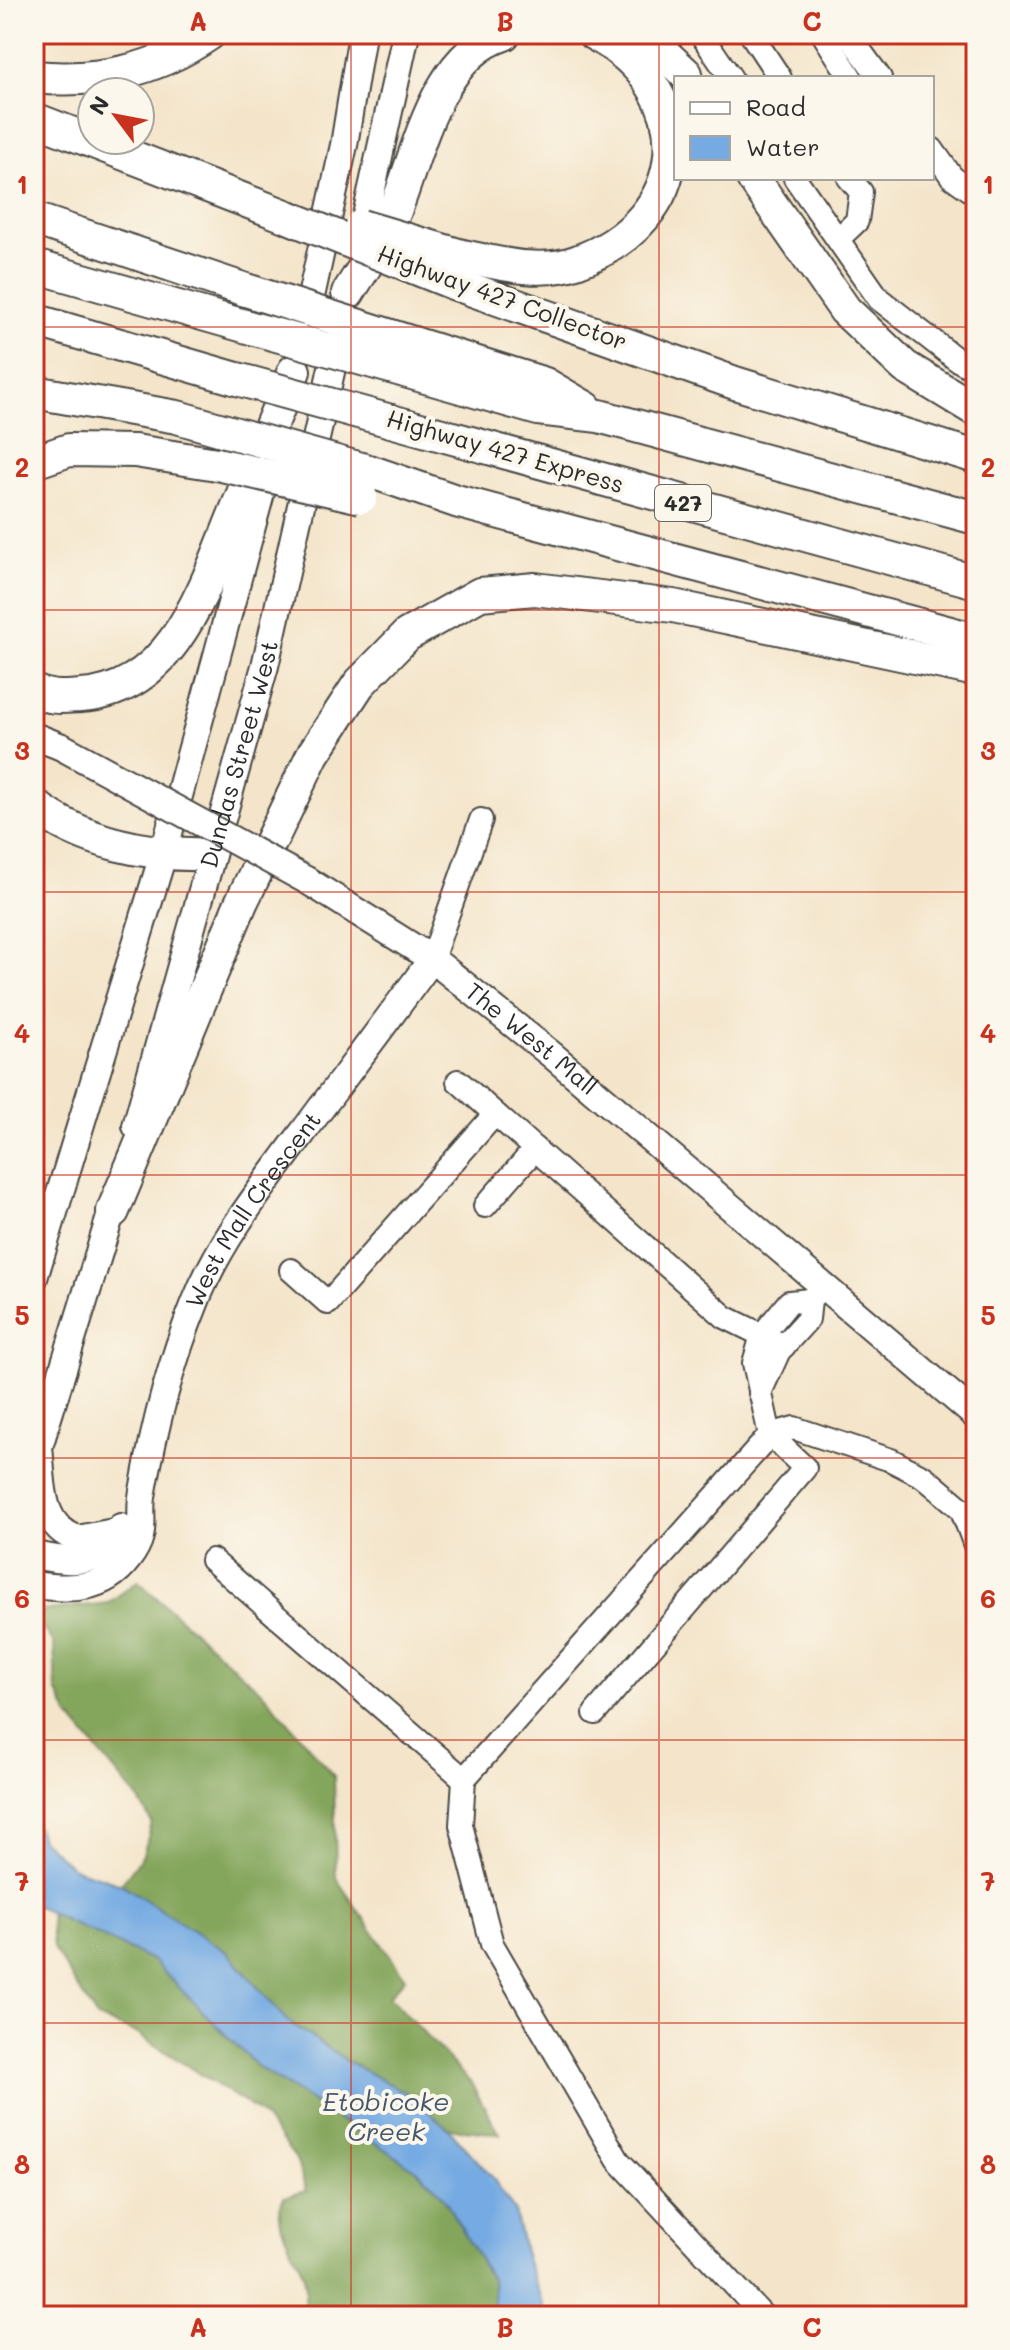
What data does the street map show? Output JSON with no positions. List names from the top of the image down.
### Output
{
  "streets": {
    "highway": ["Highway 427 Collector", "Highway 427 Express", "427"],
    "main road": ["Dundas Street West", "The West Mall", "West Mall Crescent"]
  },
  "crossings": [
    ["The West Mall", "West Mall Crescent"]
  ],
  "water": ["Etobicoke Creek"],
  "legend": ["Road", "Water"],
  "north": "top left",
  "grid": {
    "columns": ["A", "B", "C"],
    "rows": [
      "1",
      "2",
      "3",
      "4",
      "5",
      "6",
      "7",
      "8"
    ]
  }
}
